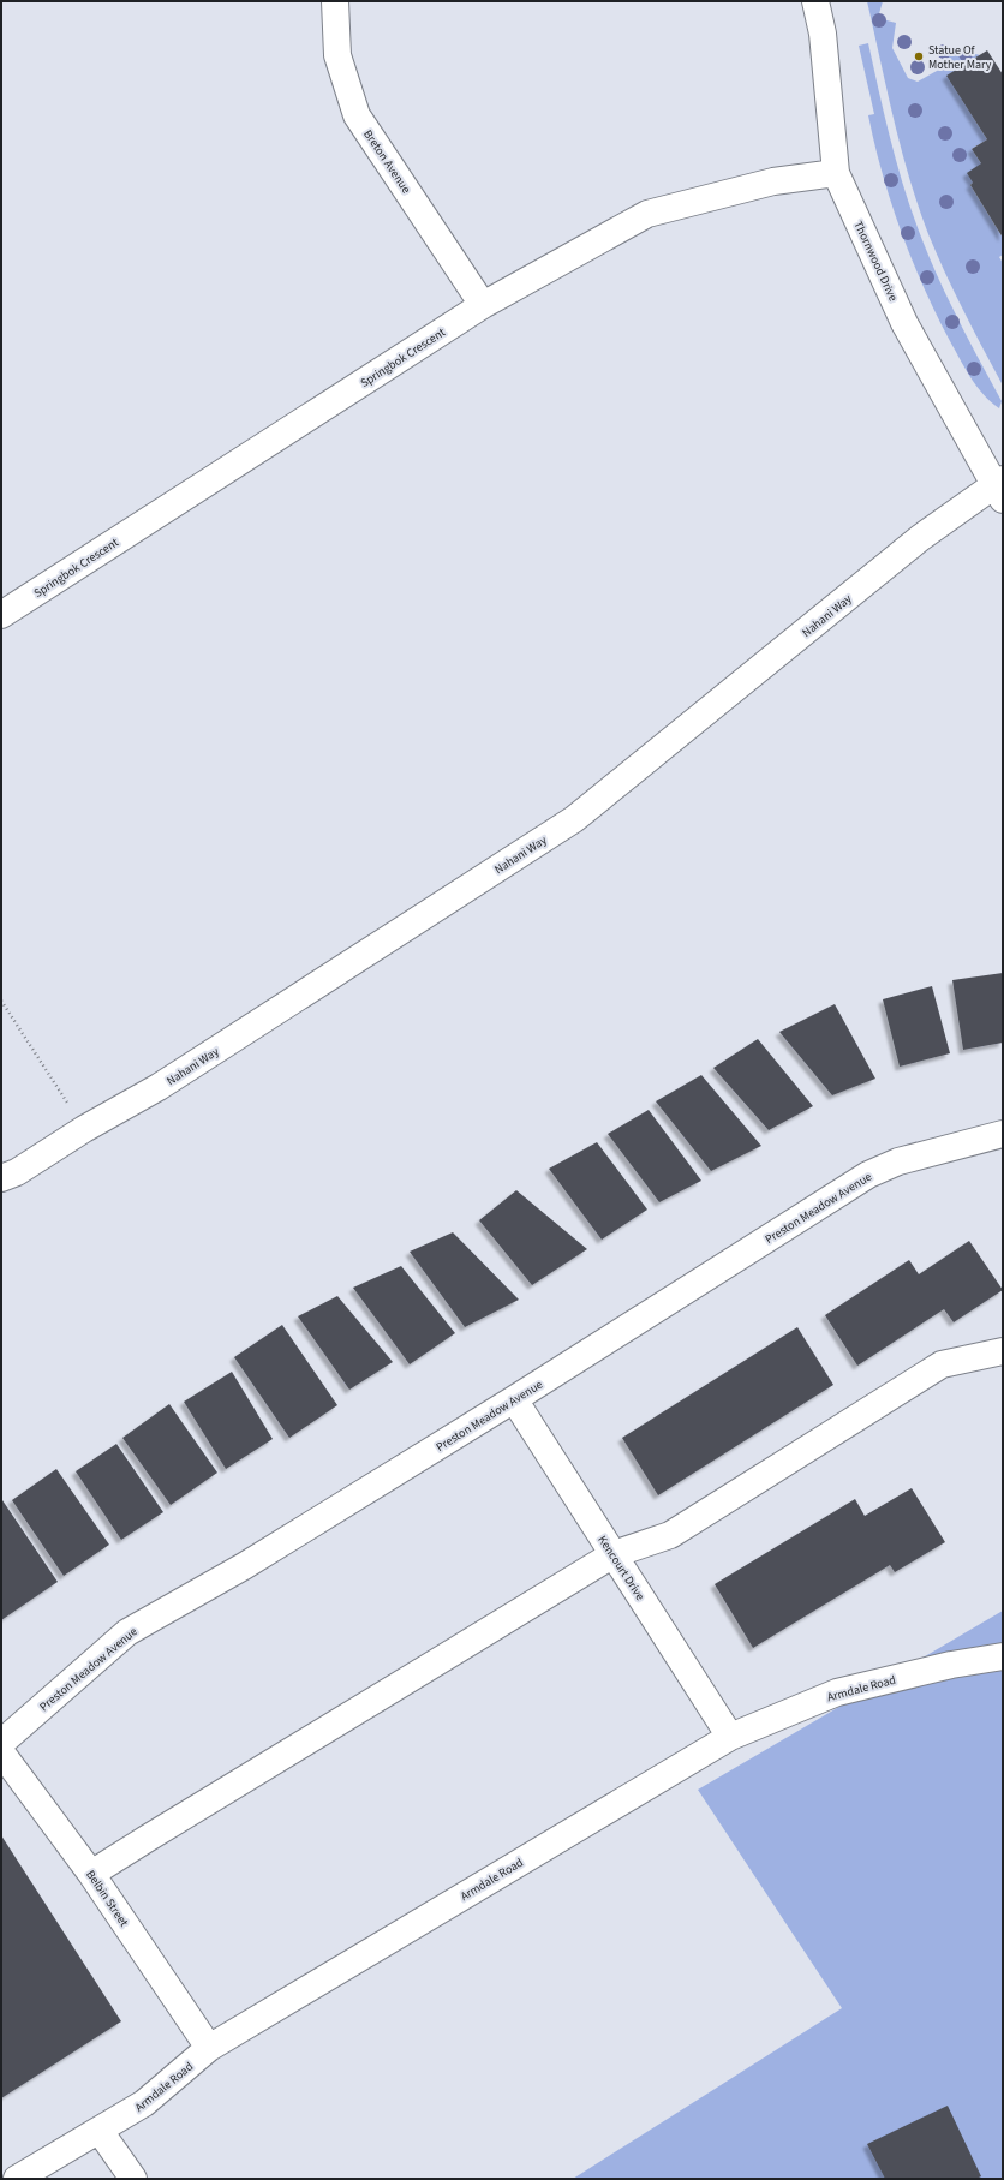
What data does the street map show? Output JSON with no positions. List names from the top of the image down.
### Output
{
  "streets": {
    "street": [
      "Breton Avenue",
      "Thornwood Drive",
      "Springbok Crescent",
      "Nahani Way",
      "Preston Meadow Avenue",
      "Kencourt Drive",
      "Armdale Road",
      "Belbin Street"
    ]
  },
  "crossings": [
    ["Breton Avenue", "Springbok Crescent"],
    ["Thornwood Drive", "Springbok Crescent"],
    ["Thornwood Drive", "Nahani Way"],
    ["Preston Meadow Avenue", "Kencourt Drive"],
    ["Kencourt Drive", "Armdale Road"],
    ["Armdale Road", "Belbin Street"]
  ],
  "places": ["Statue Of Mother Mary"]
}
